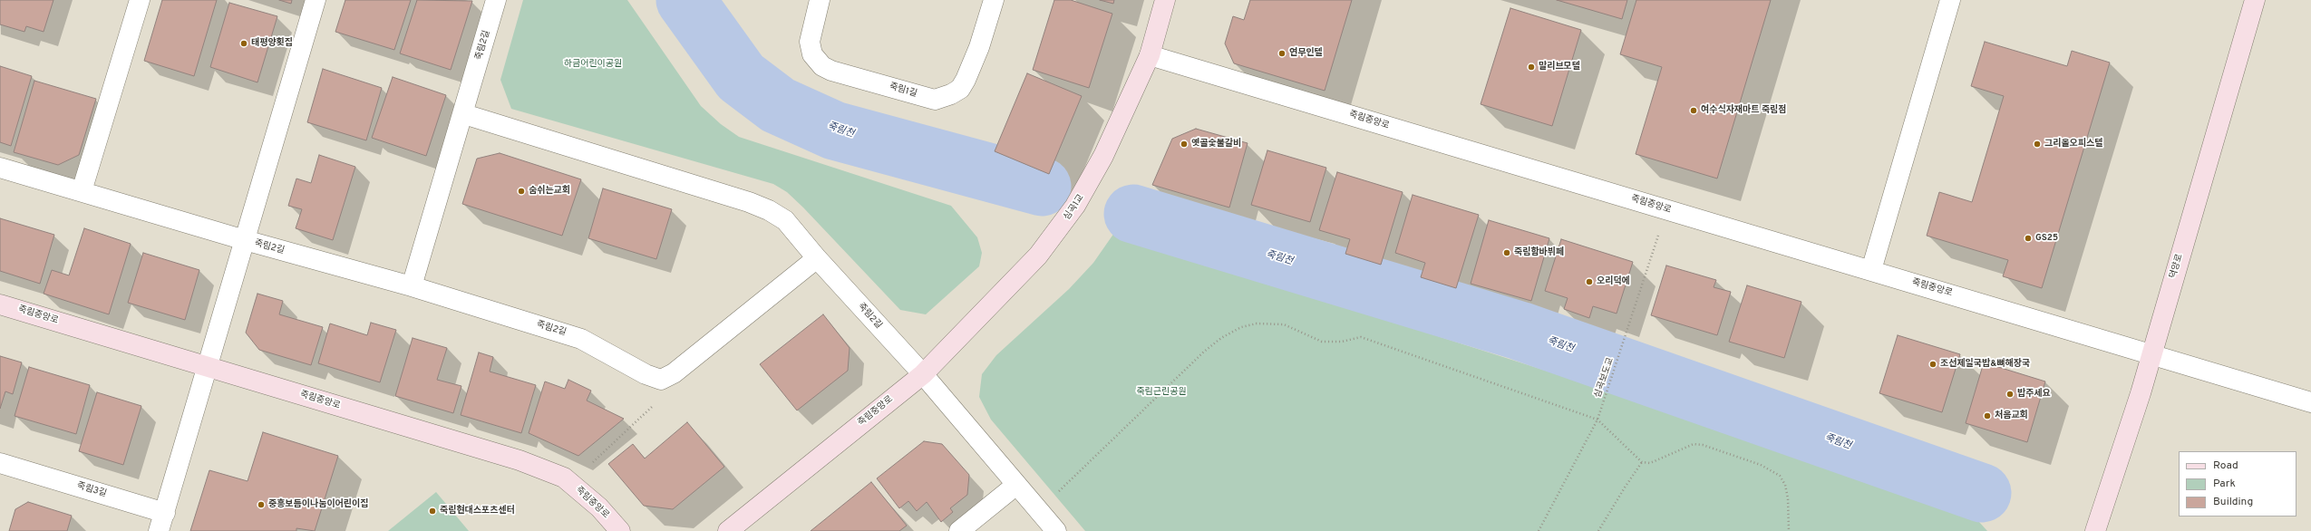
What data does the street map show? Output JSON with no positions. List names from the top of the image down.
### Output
{
  "streets": {
    "street": [
      "죽림2길",
      "죽림1길",
      "죽림중앙로",
      "심곡1교",
      "덕양로",
      "죽림3길"
    ],
    "path": ["심곡보도교"]
  },
  "crossings": [
    ["죽림2길", "죽림중앙로"],
    ["죽림2길", "죽림3길"],
    ["죽림중앙로", "심곡1교"],
    ["죽림중앙로", "덕양로"],
    ["죽림중앙로", "심곡보도교"]
  ],
  "water": ["죽림천"],
  "parks": ["하금어린이공원", "죽림근린공원"],
  "places": [
    "태평양횟집",
    "연무인텔",
    "말리브모텔",
    "여수식자재마트 죽림점",
    "옛골숯불갈비",
    "그리올오피스텔",
    "숨쉬는교회",
    "GS25",
    "죽림함바뷔페",
    "오리덕에",
    "조선제일국밥&뼈해장국",
    "밥주세요",
    "처음교회",
    "중흥보듬이나눔이어린이집",
    "죽림현대스포츠센터"
  ],
  "legend": ["Road", "Park", "Building"]
}
